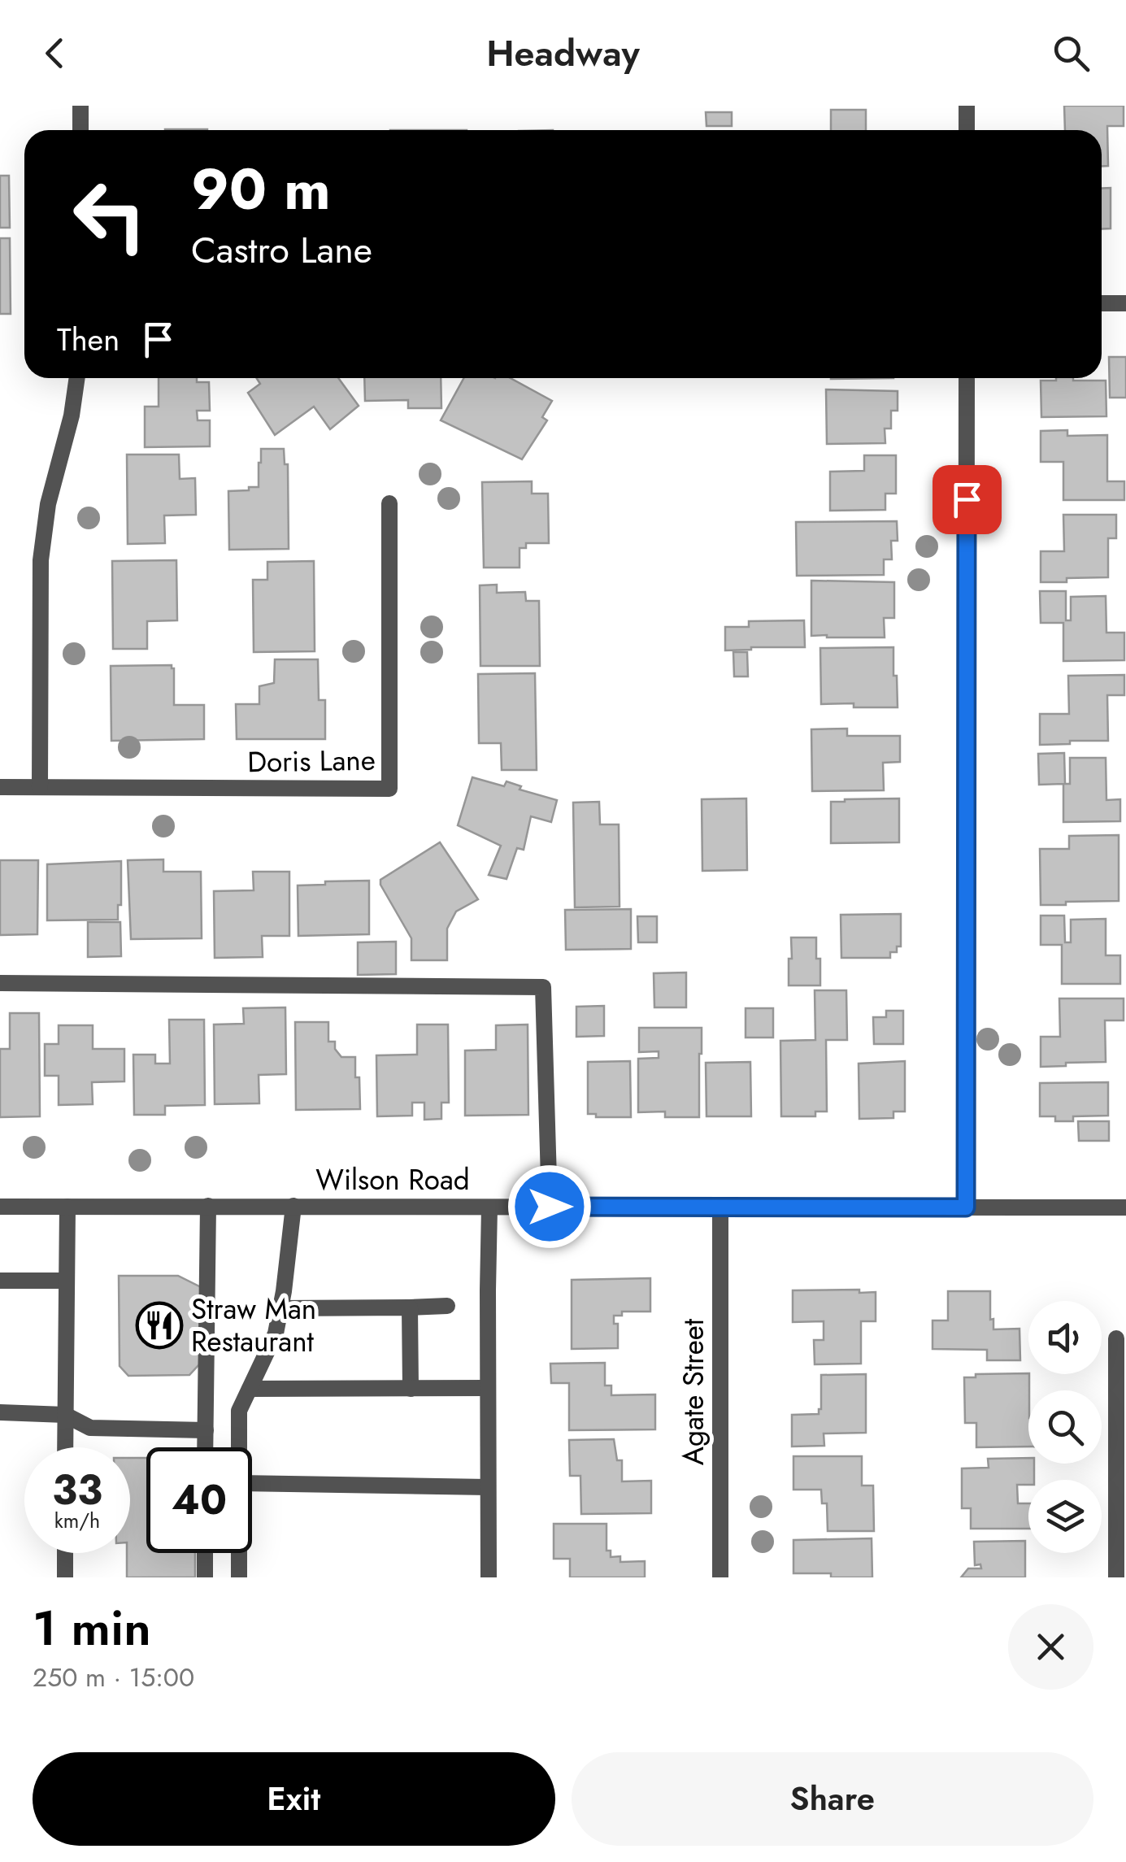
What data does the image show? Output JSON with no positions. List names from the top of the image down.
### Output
{
  "streets": {
    "street": ["Doris Lane", "Wilson Road", "Agate Street"]
  },
  "crossings": [
    ["Wilson Road", "Agate Street"]
  ],
  "places": {
    "restaurant": ["Straw Man Restaurant"]
  },
  "page": {
    "header": "Headway",
    "turn": ["90 m", "Castro Lane"],
    "then": "Then",
    "speed": "33 km/h",
    "limit": "40",
    "heading": ["1 min", "250 m · 15:00"],
    "buttons": ["Exit", "Share"]
  }
}
